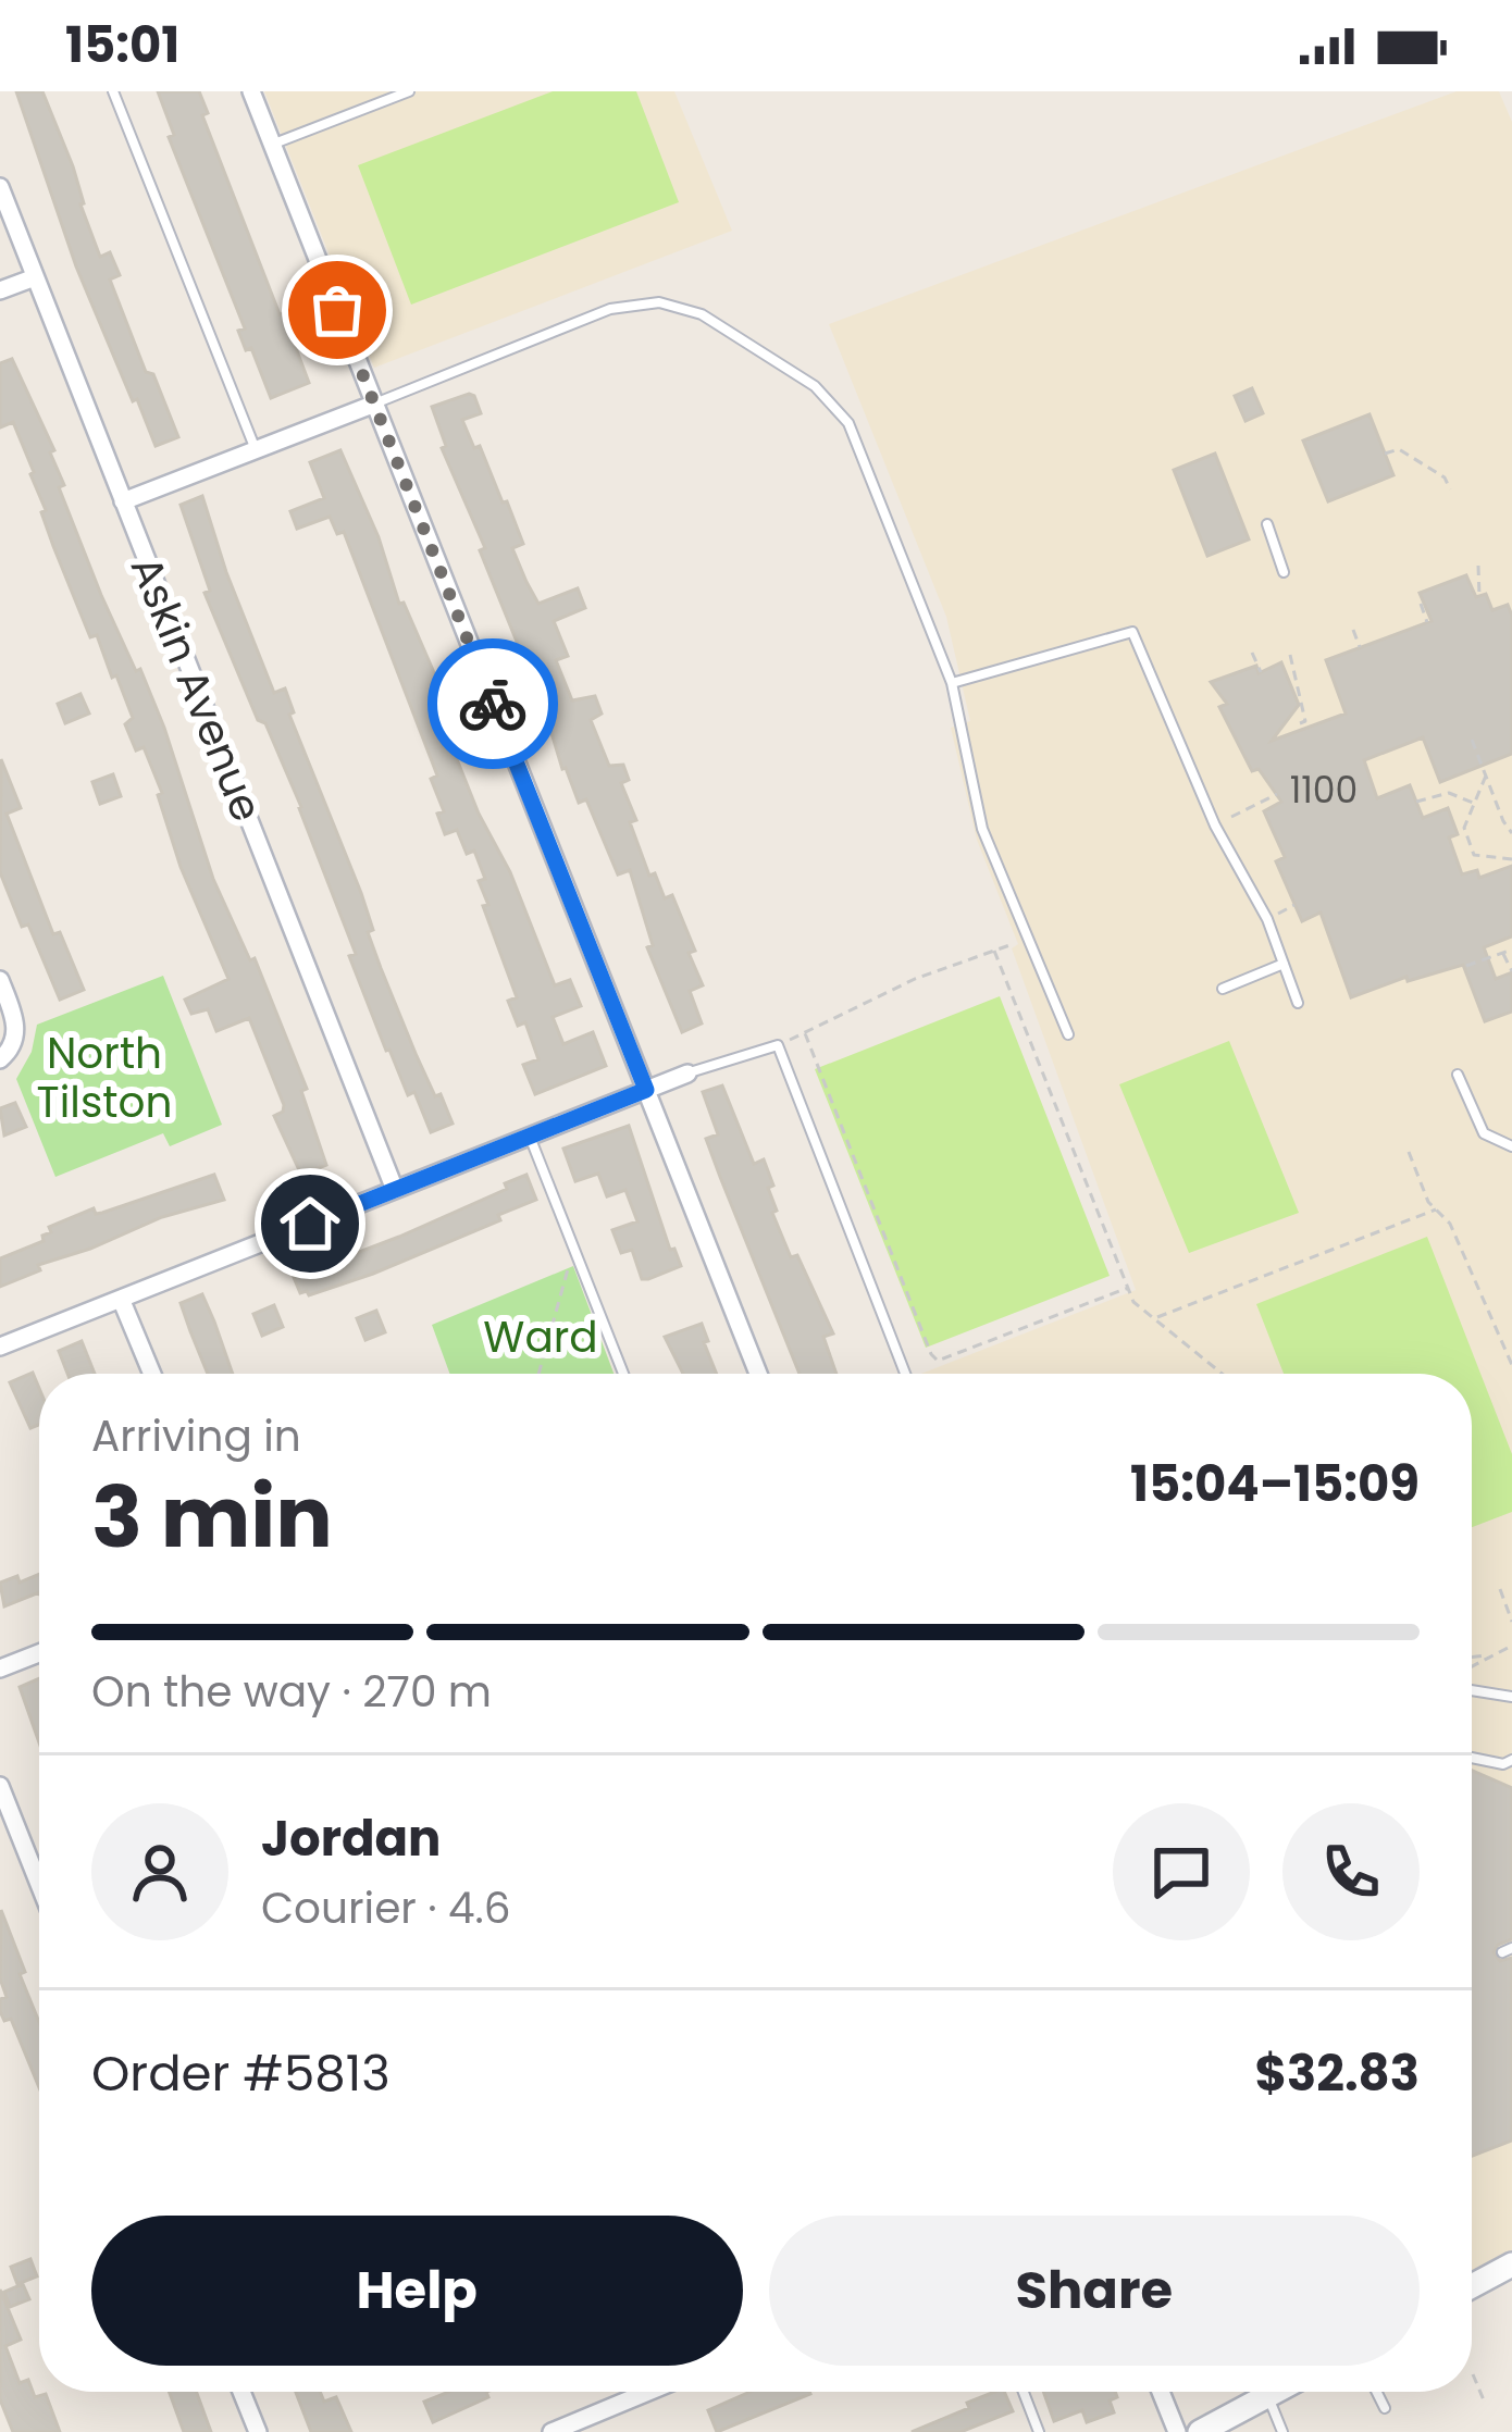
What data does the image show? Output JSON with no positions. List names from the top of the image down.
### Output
{
  "streets": {
    "street": ["Askin Avenue"]
  },
  "parks": ["North Tilston", "Ward"],
  "house_numbers": ["1100"],
  "page": {
    "status": "15:01",
    "heading": ["3 min", "Arriving in", "15:04–15:09"],
    "panel": [
      "Jordan",
      "Courier · 4.6",
      "Order #5813",
      "$32.83"
    ],
    "bar": "On the way · 270 m",
    "buttons": ["Help", "Share"]
  }
}
